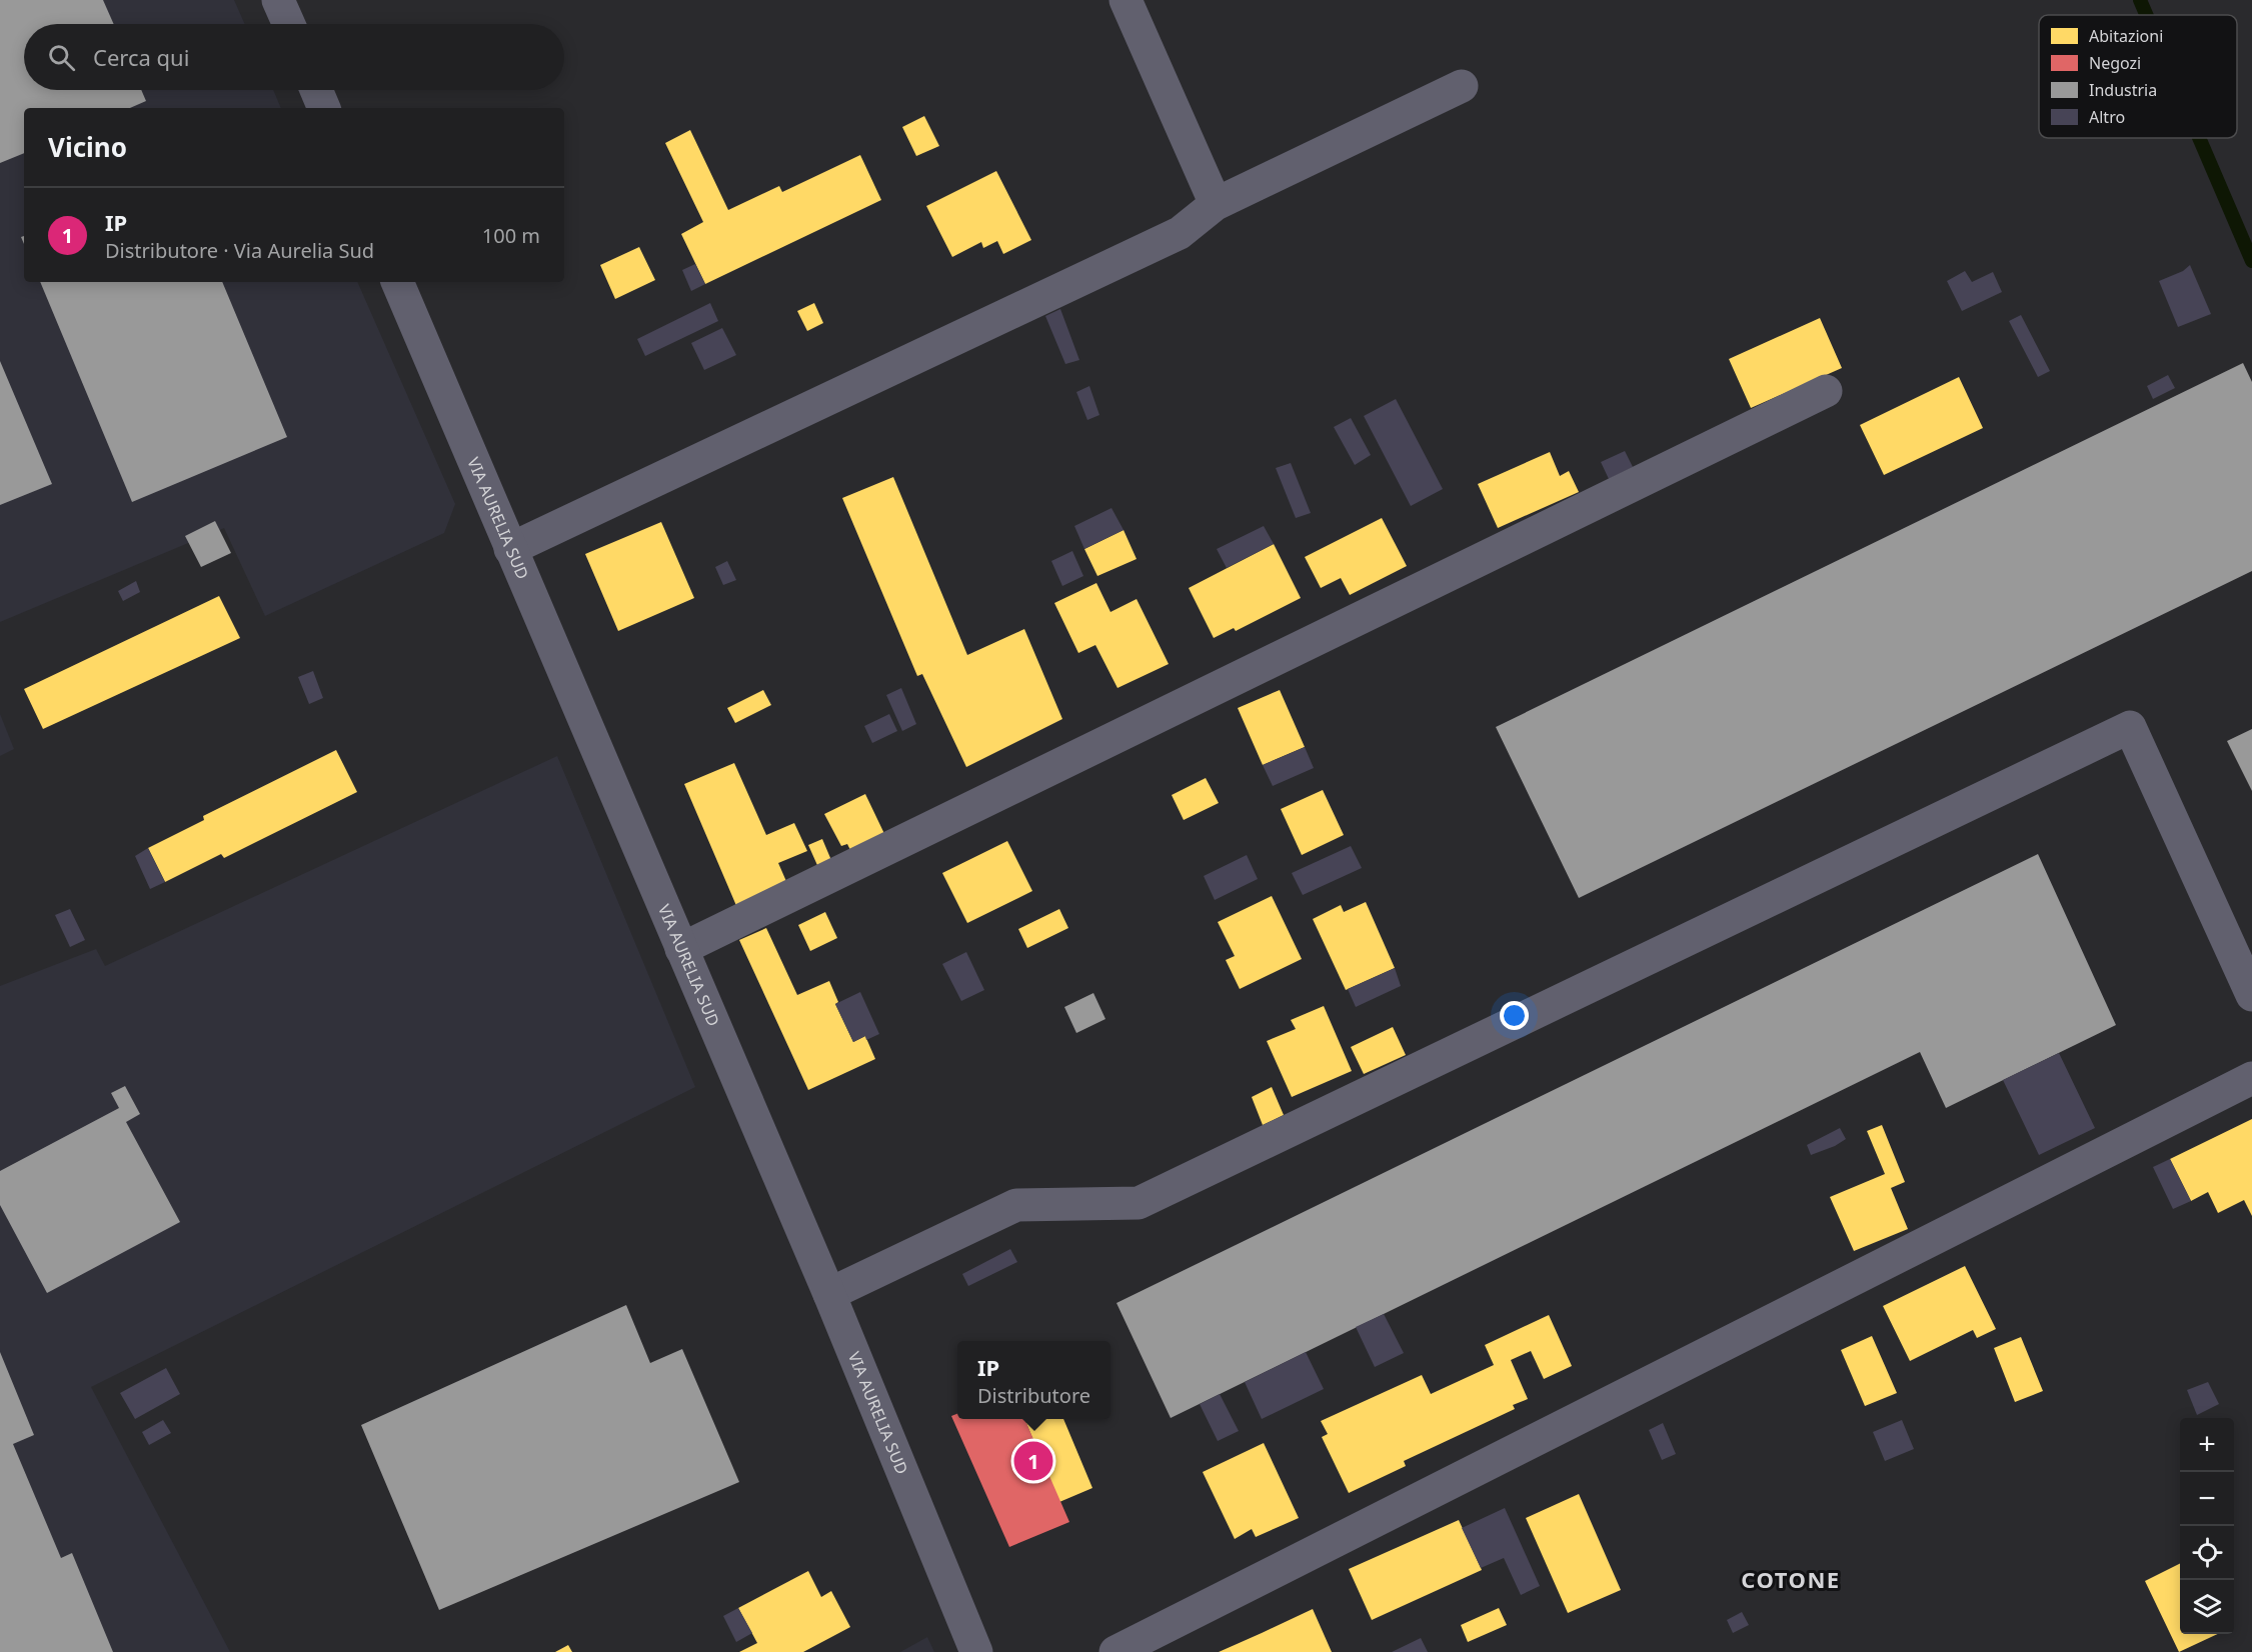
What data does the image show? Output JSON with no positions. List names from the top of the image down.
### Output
{
  "streets": {
    "street": ["VIA AURELIA SUD"]
  },
  "districts": ["COTONE"],
  "legend": [
    "Abitazioni",
    "Negozi",
    "Industria",
    "Altro"
  ],
  "page": {
    "search": "Cerca qui",
    "heading": "Vicino",
    "list": [
      {
        "mark": "1",
        "name": "IP",
        "note": "Distributore · Via Aurelia Sud",
        "value": "100 m"
      }
    ],
    "popup": ["IP", "Distributore"],
    "map_buttons": ["+", "−"],
    "pins": "1"
  }
}
